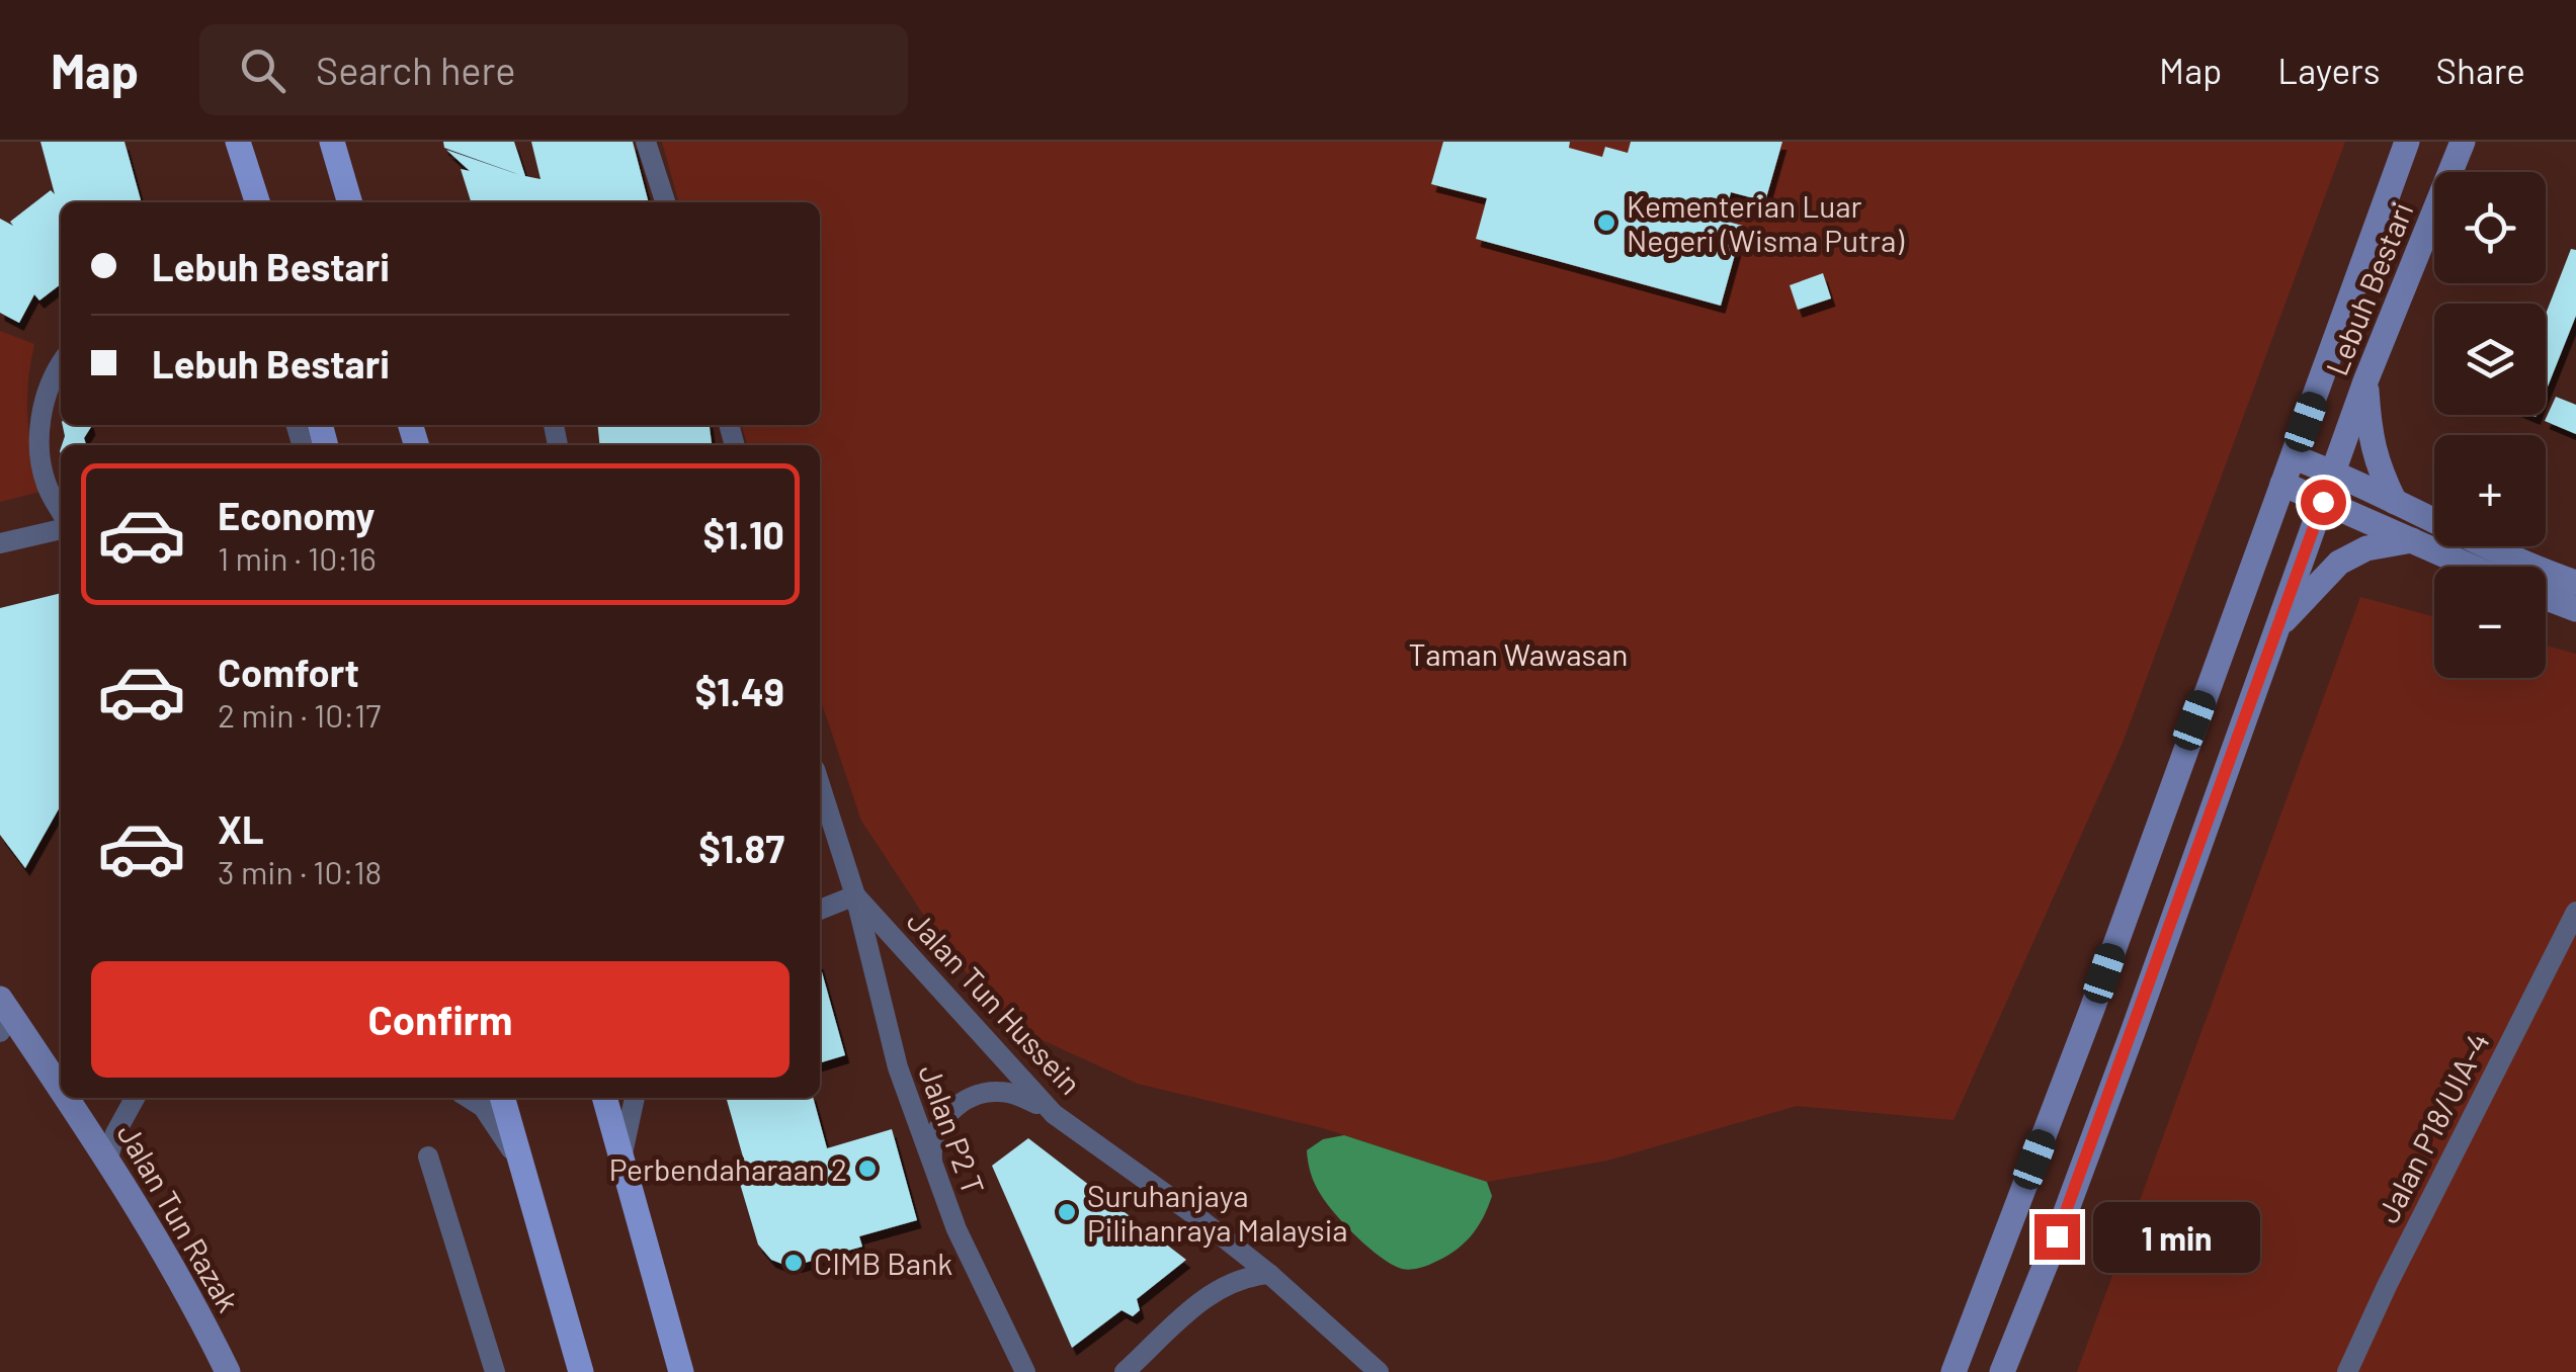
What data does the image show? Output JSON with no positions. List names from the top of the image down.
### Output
{
  "streets": {
    "main road": ["Lebuh Bestari", "Jalan Tun Razak"],
    "street": ["Jalan Tun Hussein", "Jalan P18/UIA-4", "Jalan P2 T"]
  },
  "crossings": [
    ["Jalan Tun Hussein", "Jalan P2 T"]
  ],
  "parks": ["Taman Wawasan"],
  "places": [
    "Kementerian Luar Negeri (Wisma Putra)",
    "Perbendaharaan 2",
    "Suruhanjaya Pilihanraya Malaysia",
    "CIMB Bank"
  ],
  "page": {
    "header": "Map",
    "search": "Search here",
    "nav": ["Map", "Layers", "Share"],
    "map_buttons": ["+", "−"],
    "banner": ["Lebuh Bestari", "Lebuh Bestari"],
    "list": [
      {
        "name": "Economy",
        "note": "1 min · 10:16",
        "value": "$1.10"
      },
      {
        "name": "Comfort",
        "note": "2 min · 10:17",
        "value": "$1.49"
      },
      {
        "name": "XL",
        "note": "3 min · 10:18",
        "value": "$1.87"
      }
    ],
    "buttons": "Confirm",
    "bubble": "1 min"
  }
}
